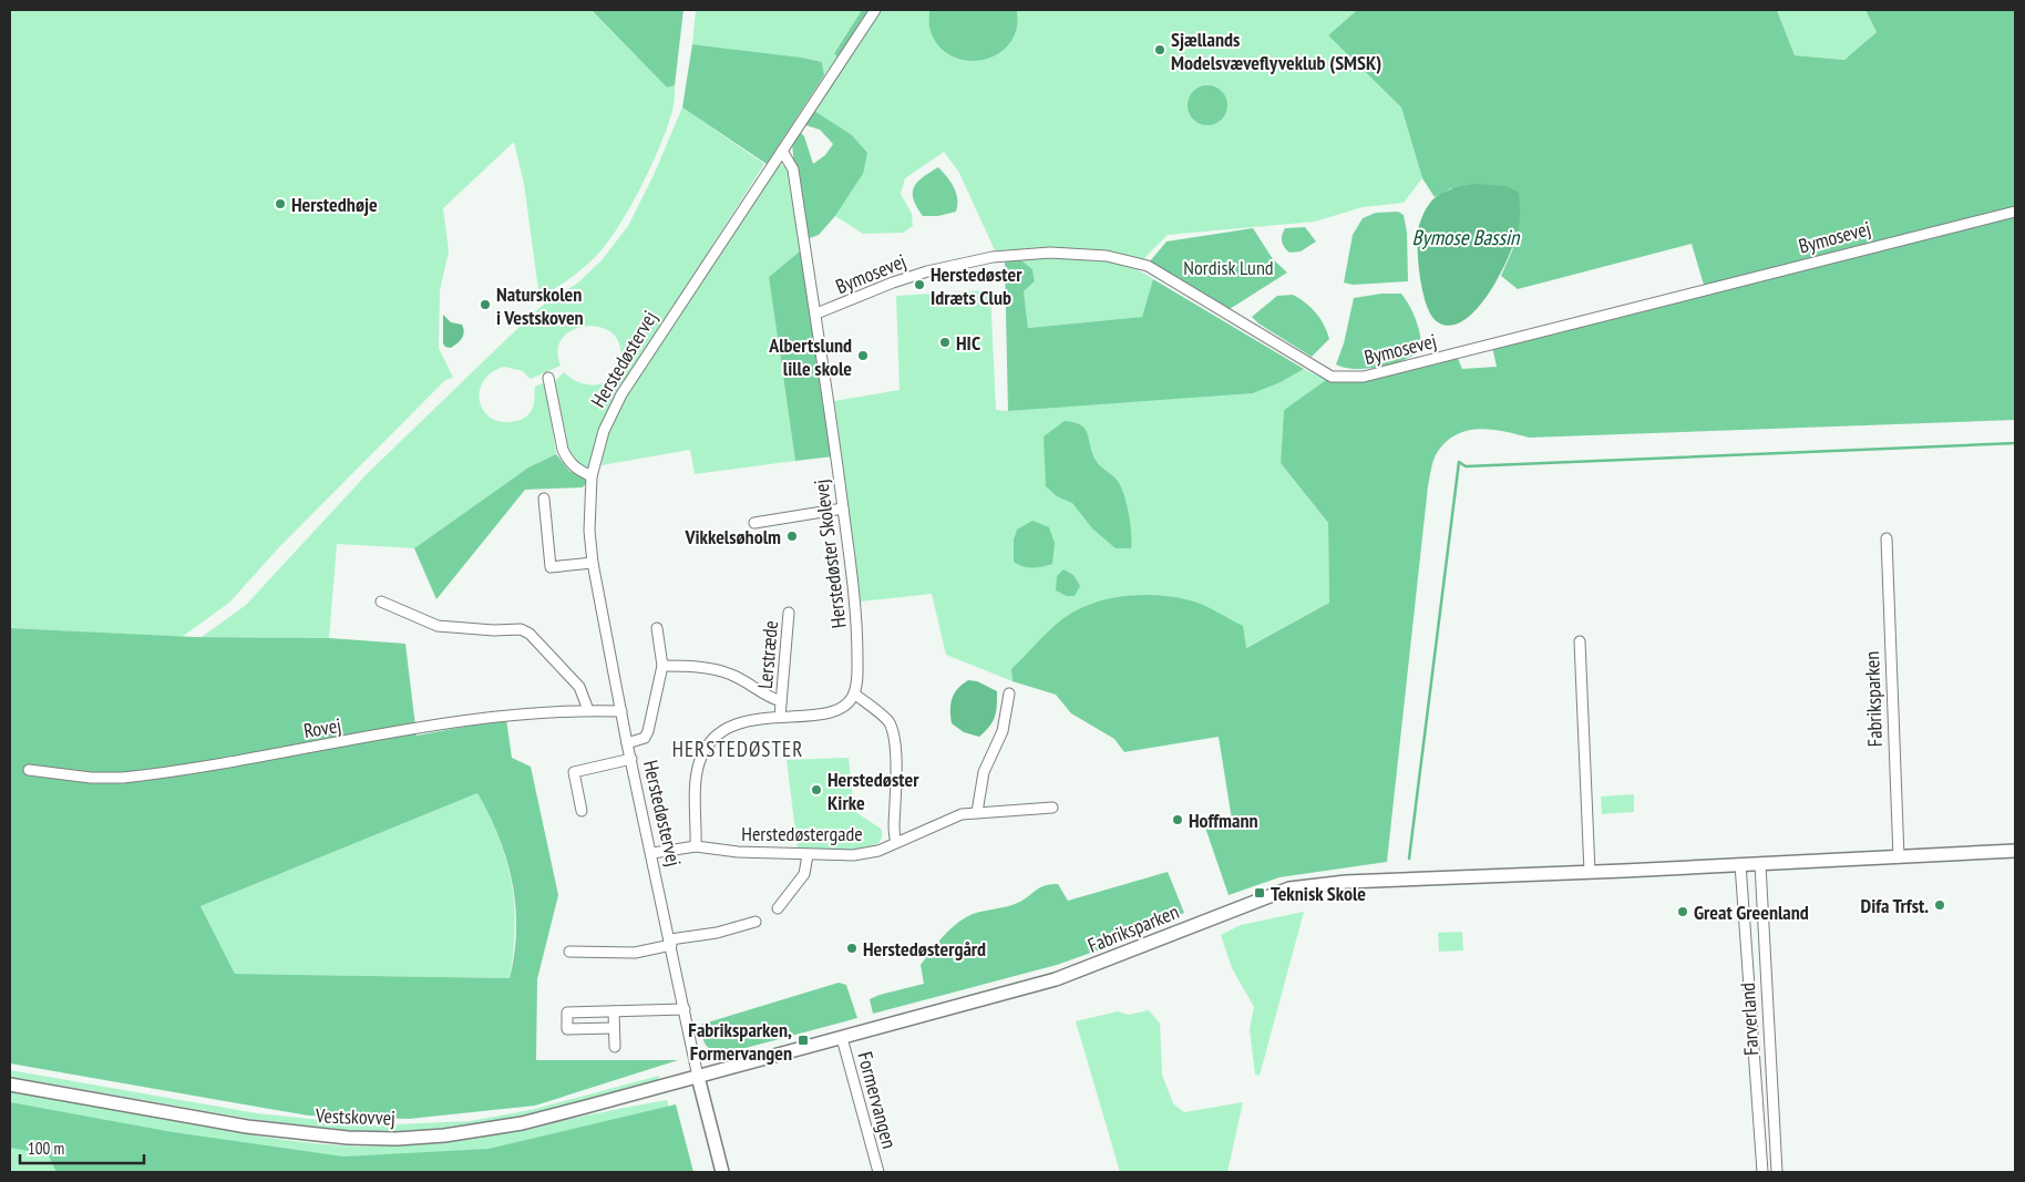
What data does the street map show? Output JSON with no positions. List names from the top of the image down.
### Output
{
  "streets": {
    "street": [
      "Bymosevej",
      "Herstedøstervej",
      "Herstedøster Skolevej",
      "Lerstræde",
      "Fabriksparken",
      "Rovej",
      "Herstedøstergade",
      "Farverland",
      "Formervangen",
      "Vestskovvej"
    ]
  },
  "crossings": [
    ["Bymosevej", "Herstedøster Skolevej"],
    ["Herstedøstervej", "Herstedøster Skolevej"],
    ["Herstedøstervej", "Fabriksparken"],
    ["Herstedøstervej", "Rovej"],
    ["Herstedøstervej", "Herstedøstergade"],
    ["Herstedøstervej", "Vestskovvej"],
    ["Fabriksparken", "Farverland"],
    ["Fabriksparken", "Formervangen"],
    ["Fabriksparken", "Vestskovvej"]
  ],
  "districts": ["HERSTEDØSTER"],
  "water": ["Bymose Bassin"],
  "parks": ["Nordisk Lund"],
  "places": {
    "other": [
      "Sjællands Modelsvæveflyveklub (SMSK)",
      "Herstedhøje",
      "Herstedøster Idræts Club",
      "Naturskolen i Vestskoven",
      "HIC",
      "Albertslund lille skole",
      "Vikkelsøholm",
      "Herstedøster Kirke",
      "Hoffmann",
      "Difa Trfst.",
      "Great Greenland",
      "Herstedøstergård"
    ],
    "transit": ["Teknisk Skole", "Fabriksparken, Formervangen"]
  },
  "scale_bar": "100 m"
}
